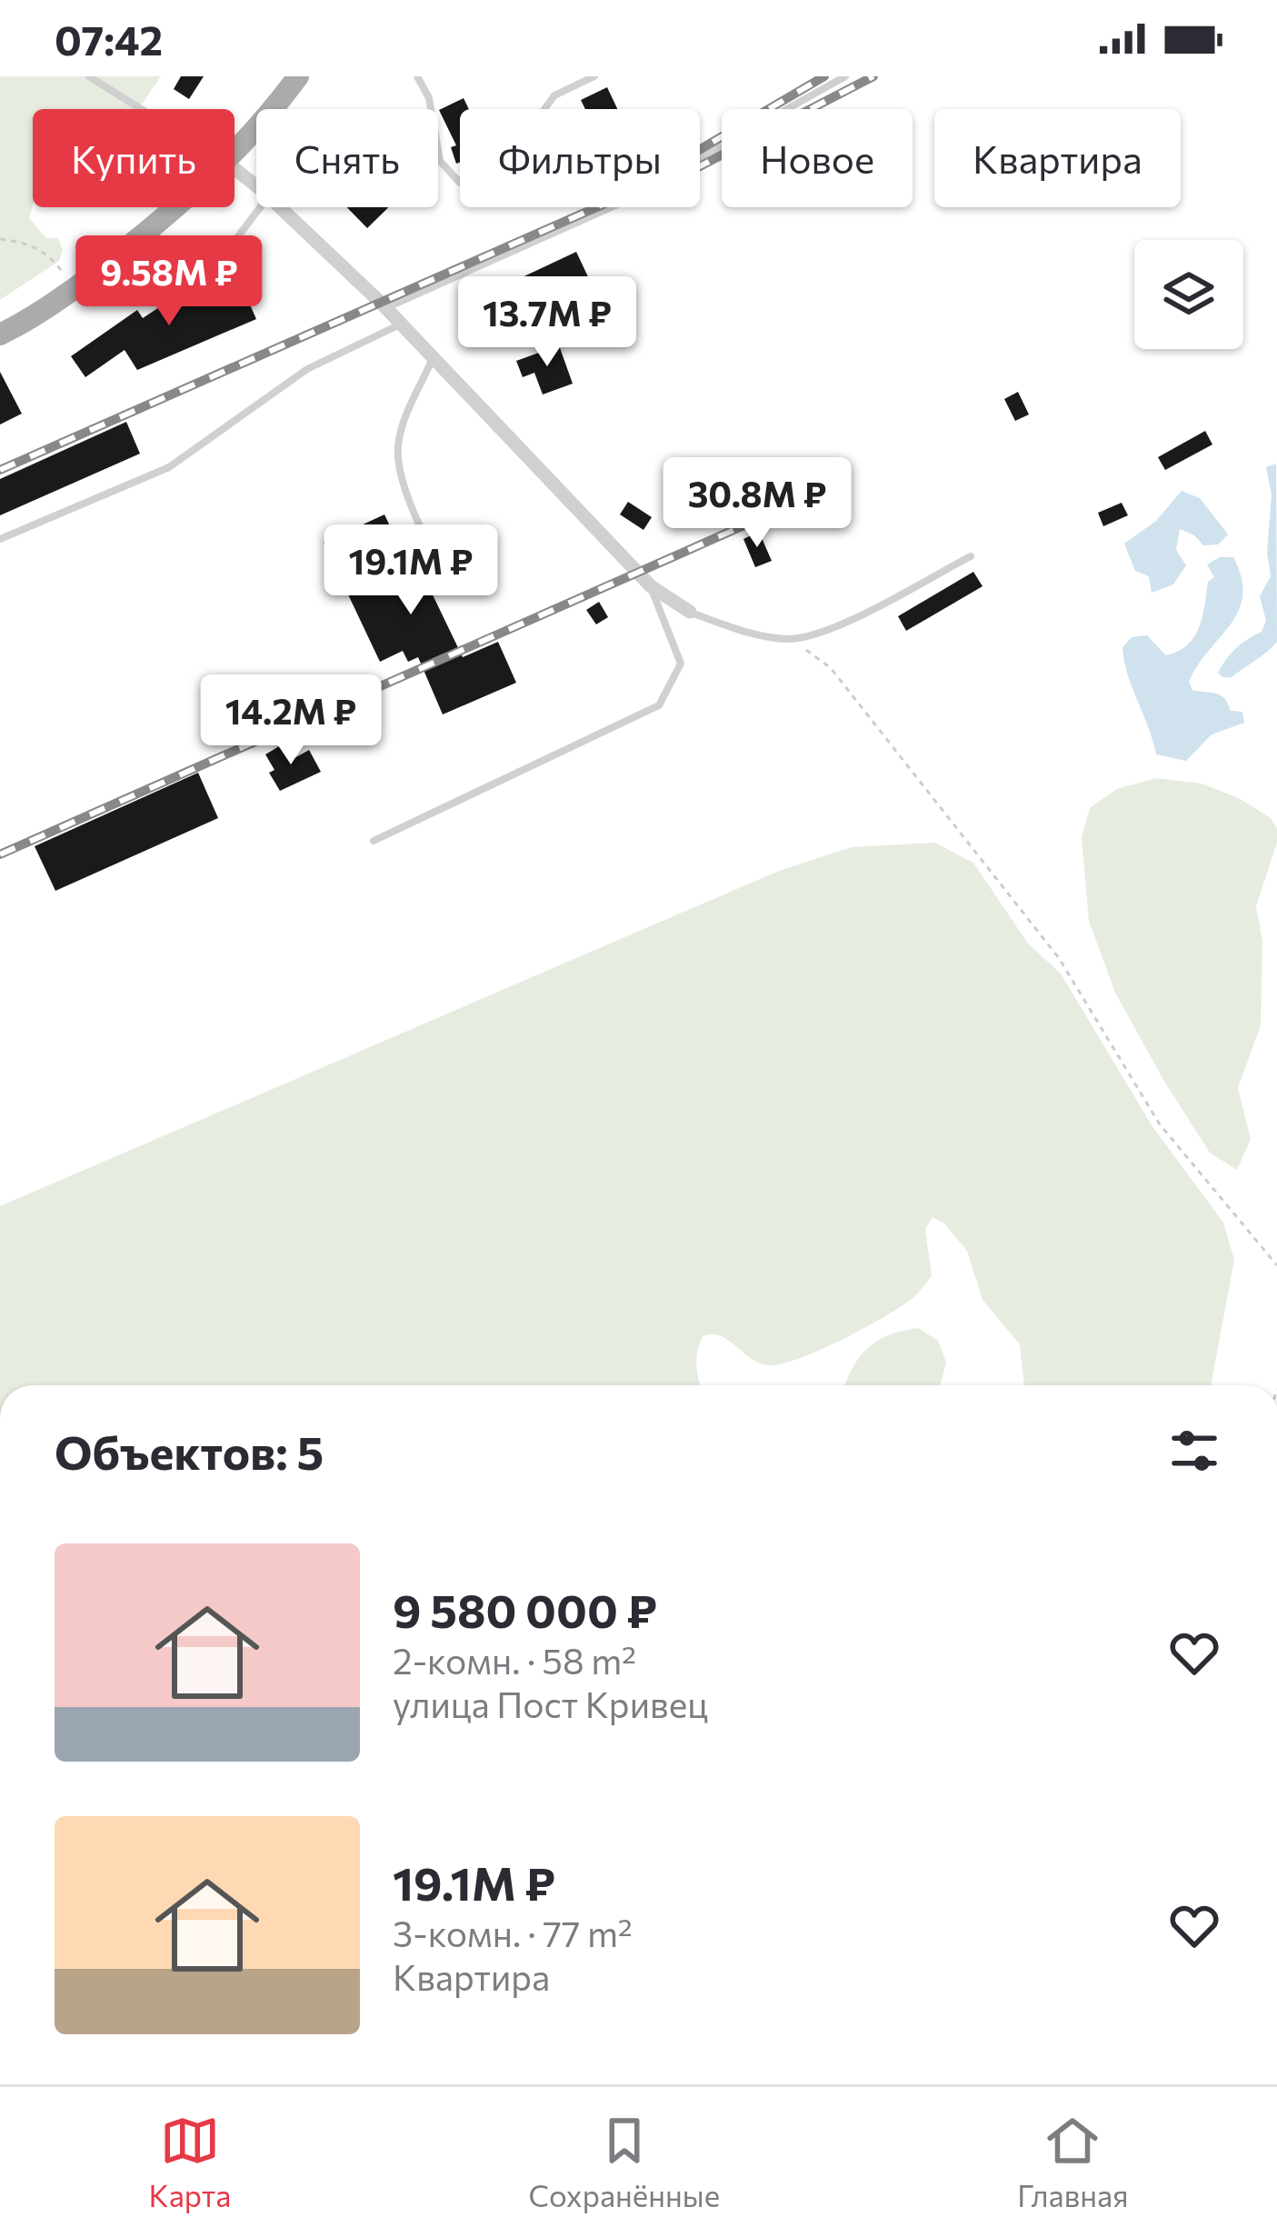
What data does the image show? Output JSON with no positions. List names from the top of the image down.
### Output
{
  "page": {
    "status": "07:42",
    "chip": [
      "Купить",
      "Снять",
      "Фильтры",
      "Новое",
      "Квартира"
    ],
    "price": [
      "9.58M ₽",
      "13.7M ₽",
      "30.8M ₽",
      "19.1M ₽",
      "14.2M ₽"
    ],
    "heading": "Объектов: 5",
    "list": [
      {
        "name": "9 580 000 ₽",
        "note": "2-комн. · 58 m² · улица Пост Кривец"
      },
      {
        "name": "19.1M ₽",
        "note": "3-комн. · 77 m² · Квартира"
      }
    ],
    "tabs": ["Карта", "Сохранённые", "Главная"]
  }
}
